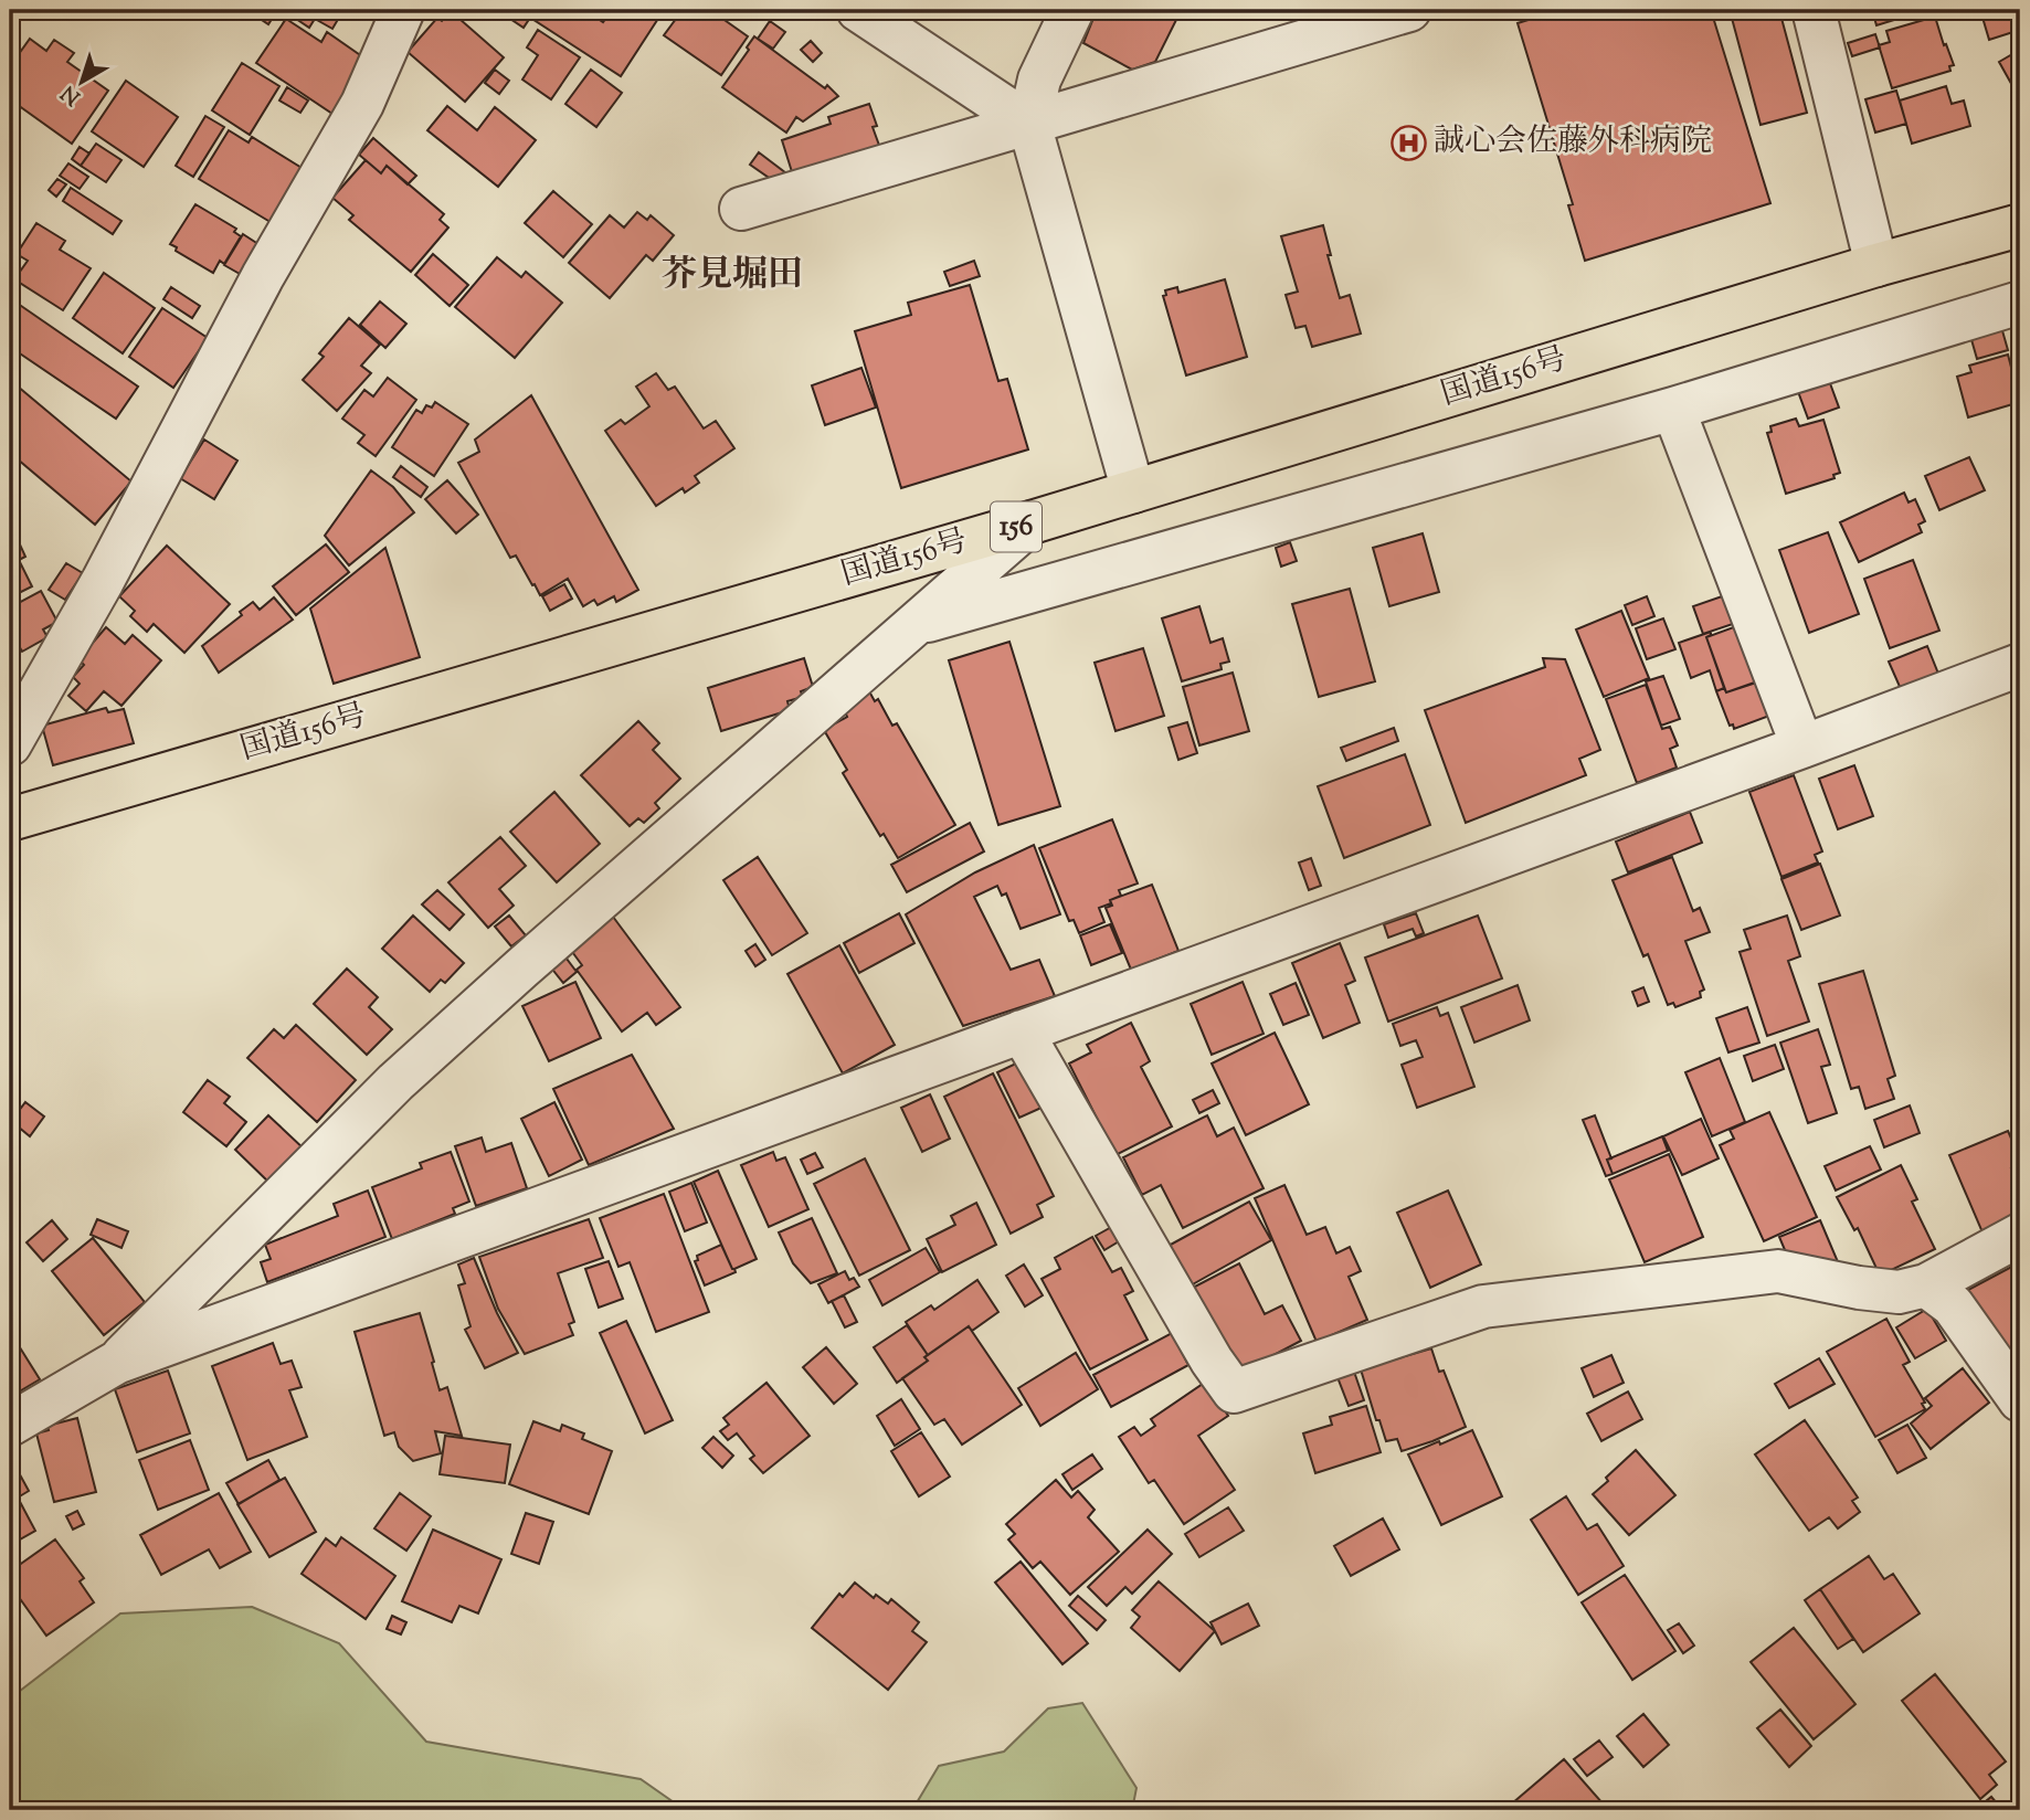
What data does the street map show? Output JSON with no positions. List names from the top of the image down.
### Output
{
  "streets": {
    "highway": ["国道156号", "156"]
  },
  "districts": ["芥見堀田"],
  "places": {
    "hospital": ["誠心会佐藤外科病院"]
  },
  "north": "bottom left"
}
